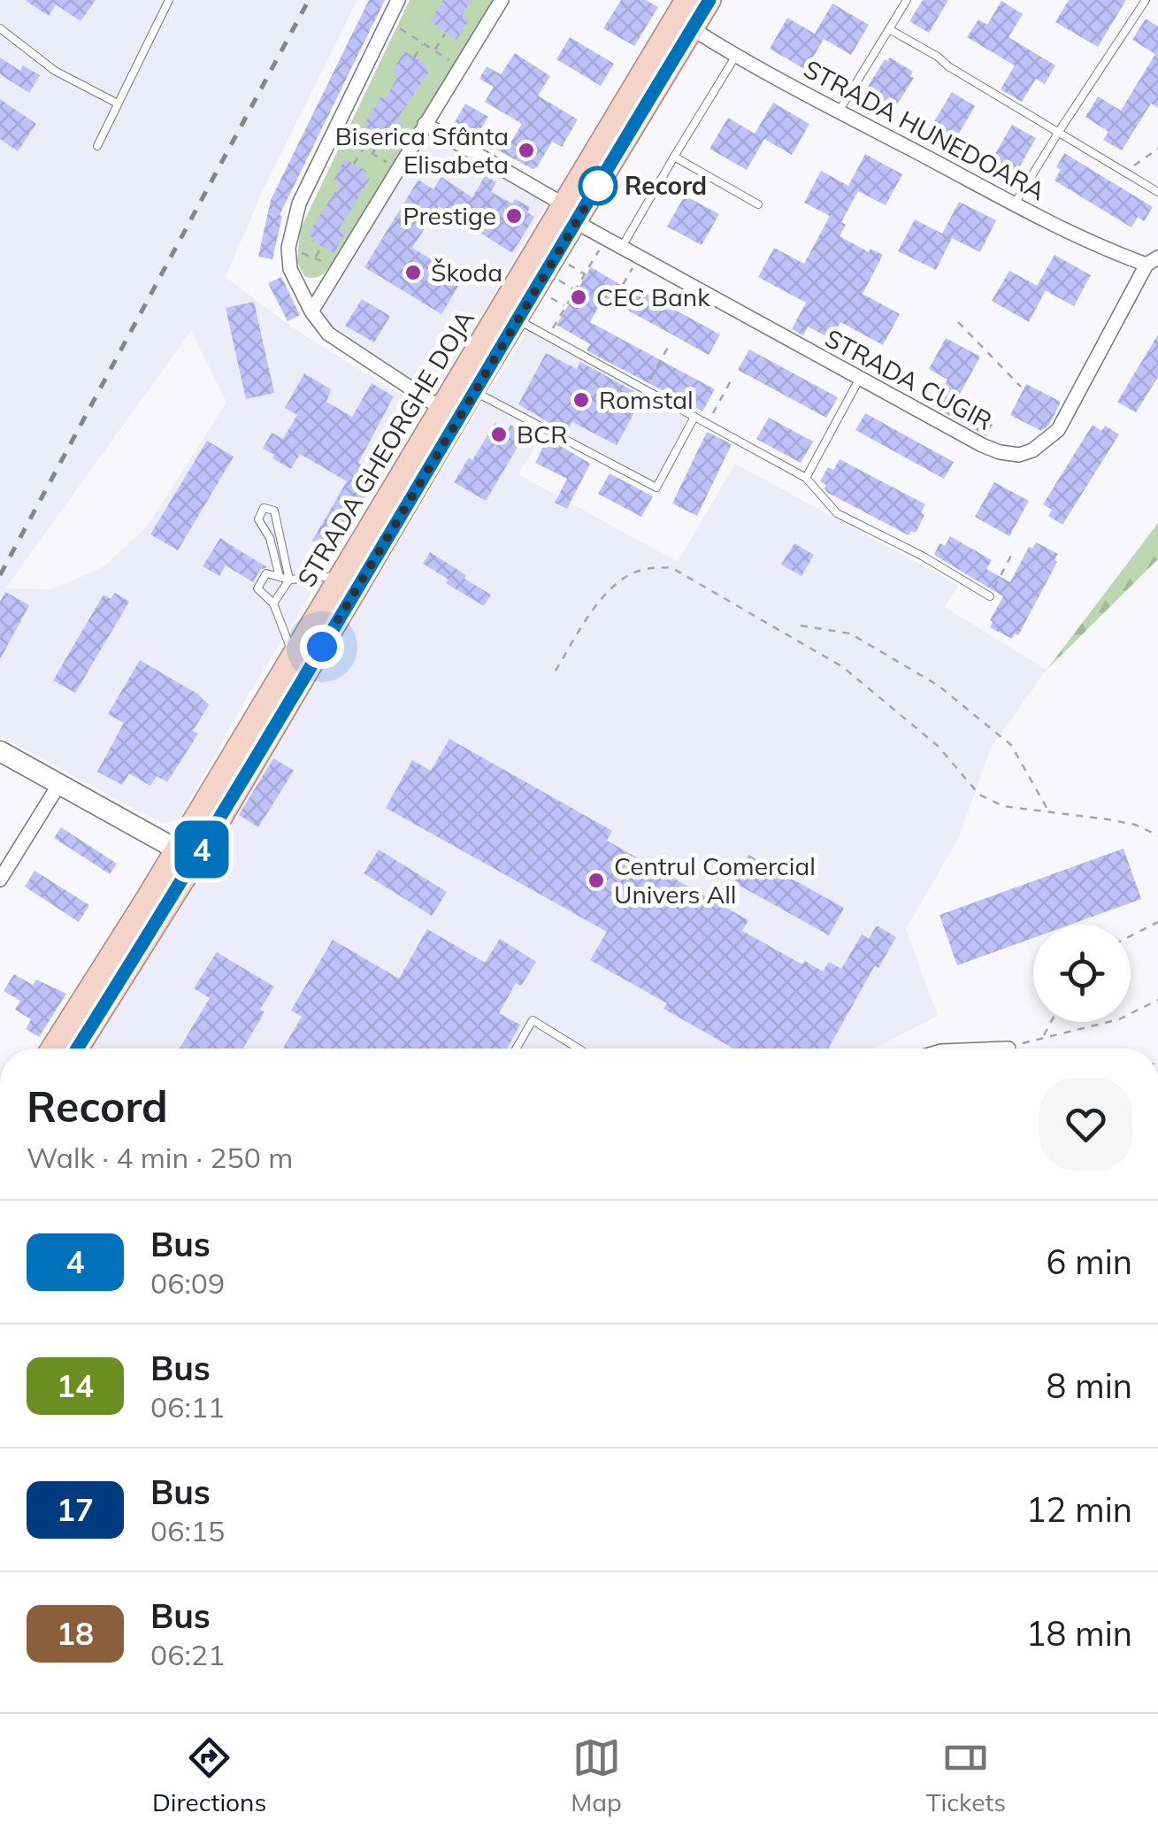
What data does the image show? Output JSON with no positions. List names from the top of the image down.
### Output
{
  "streets": {
    "main road": ["STRADA GHEORGHE DOJA"],
    "street": ["STRADA HUNEDOARA", "STRADA CUGIR"]
  },
  "crossings": [
    ["STRADA HUNEDOARA", "STRADA CUGIR"],
    ["STRADA HUNEDOARA", "STRADA GHEORGHE DOJA"],
    ["STRADA CUGIR", "STRADA GHEORGHE DOJA"]
  ],
  "places": [
    "Biserica Sfânta Elisabeta",
    "Record",
    "Prestige",
    "Škoda",
    "CEC Bank",
    "Romstal",
    "BCR",
    "Centrul Comercial Univers All"
  ],
  "lines": ["bus line 4"],
  "page": {
    "on_map": "4",
    "heading": ["Record", "Walk · 4 min · 250 m"],
    "list": [
      {
        "mark": "4",
        "name": "Bus",
        "note": "06:09",
        "value": "6 min"
      },
      {
        "mark": "14",
        "name": "Bus",
        "note": "06:11",
        "value": "8 min"
      },
      {
        "mark": "17",
        "name": "Bus",
        "note": "06:15",
        "value": "12 min"
      },
      {
        "mark": "18",
        "name": "Bus",
        "note": "06:21",
        "value": "18 min"
      }
    ],
    "tabs": ["Directions", "Map", "Tickets"]
  }
}
